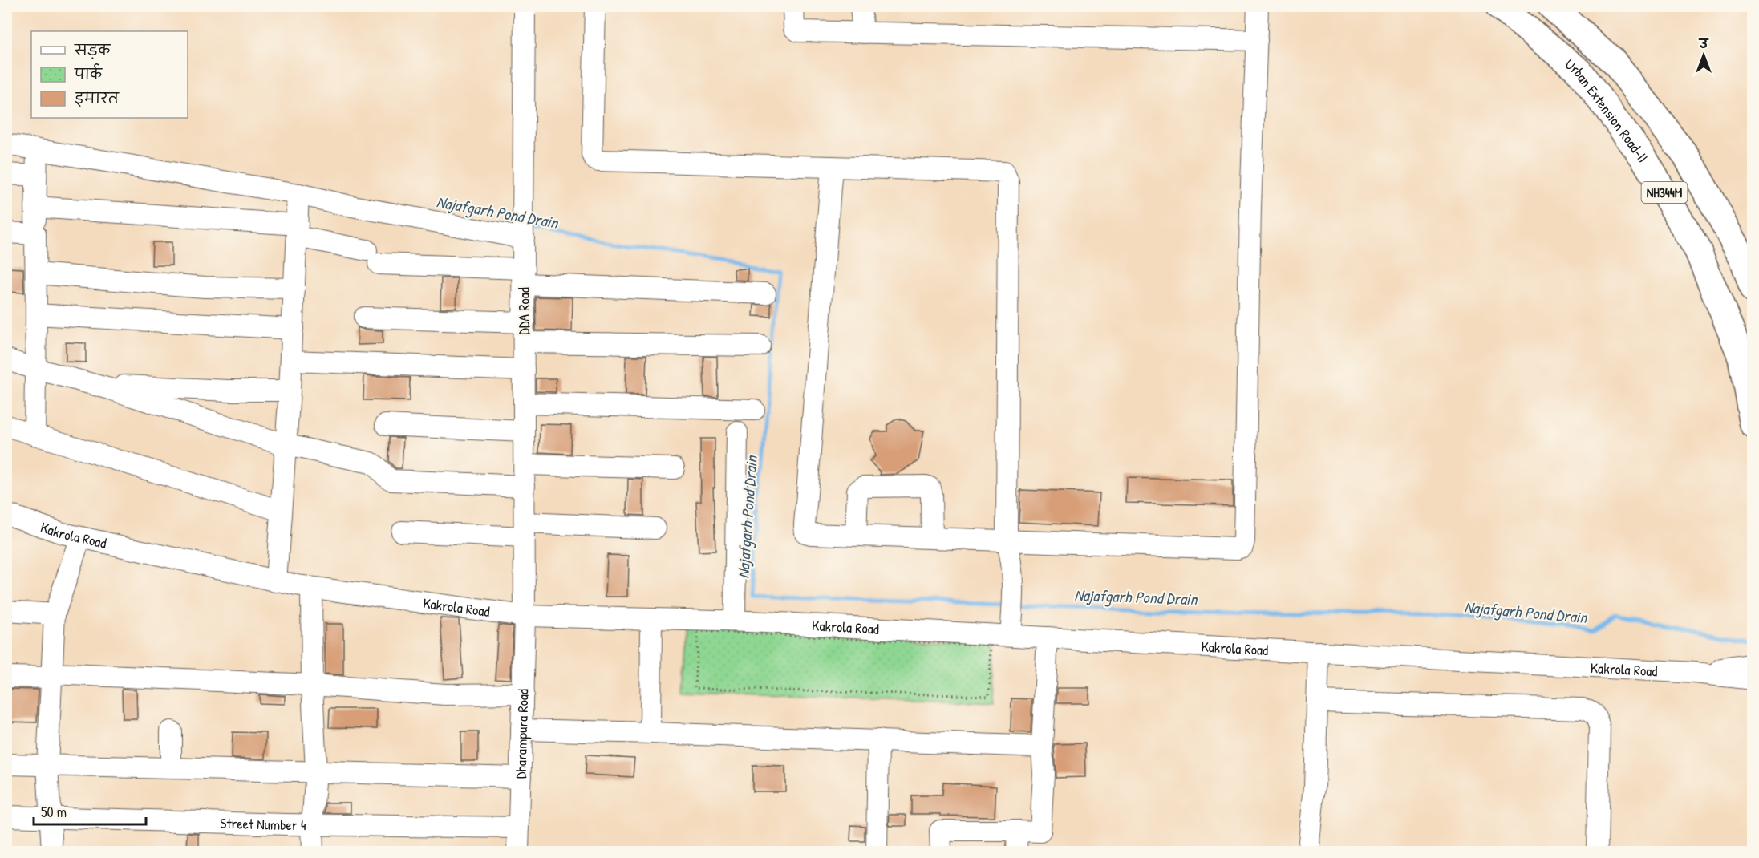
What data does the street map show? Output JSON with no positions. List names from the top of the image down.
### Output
{
  "streets": {
    "highway": ["Urban Extension Road-II", "NH344M"],
    "street": [
      "DDA Road",
      "Kakrola Road",
      "Dharampura Road",
      "Street Number 4"
    ]
  },
  "crossings": [
    ["DDA Road", "Kakrola Road"],
    ["DDA Road", "Dharampura Road"],
    ["Kakrola Road", "Dharampura Road"],
    ["Dharampura Road", "Street Number 4"]
  ],
  "water": ["Najafgarh Pond Drain"],
  "legend": ["सड़क", "पार्क", "इमारत"],
  "scale_bar": "50 m",
  "north": "top"
}
